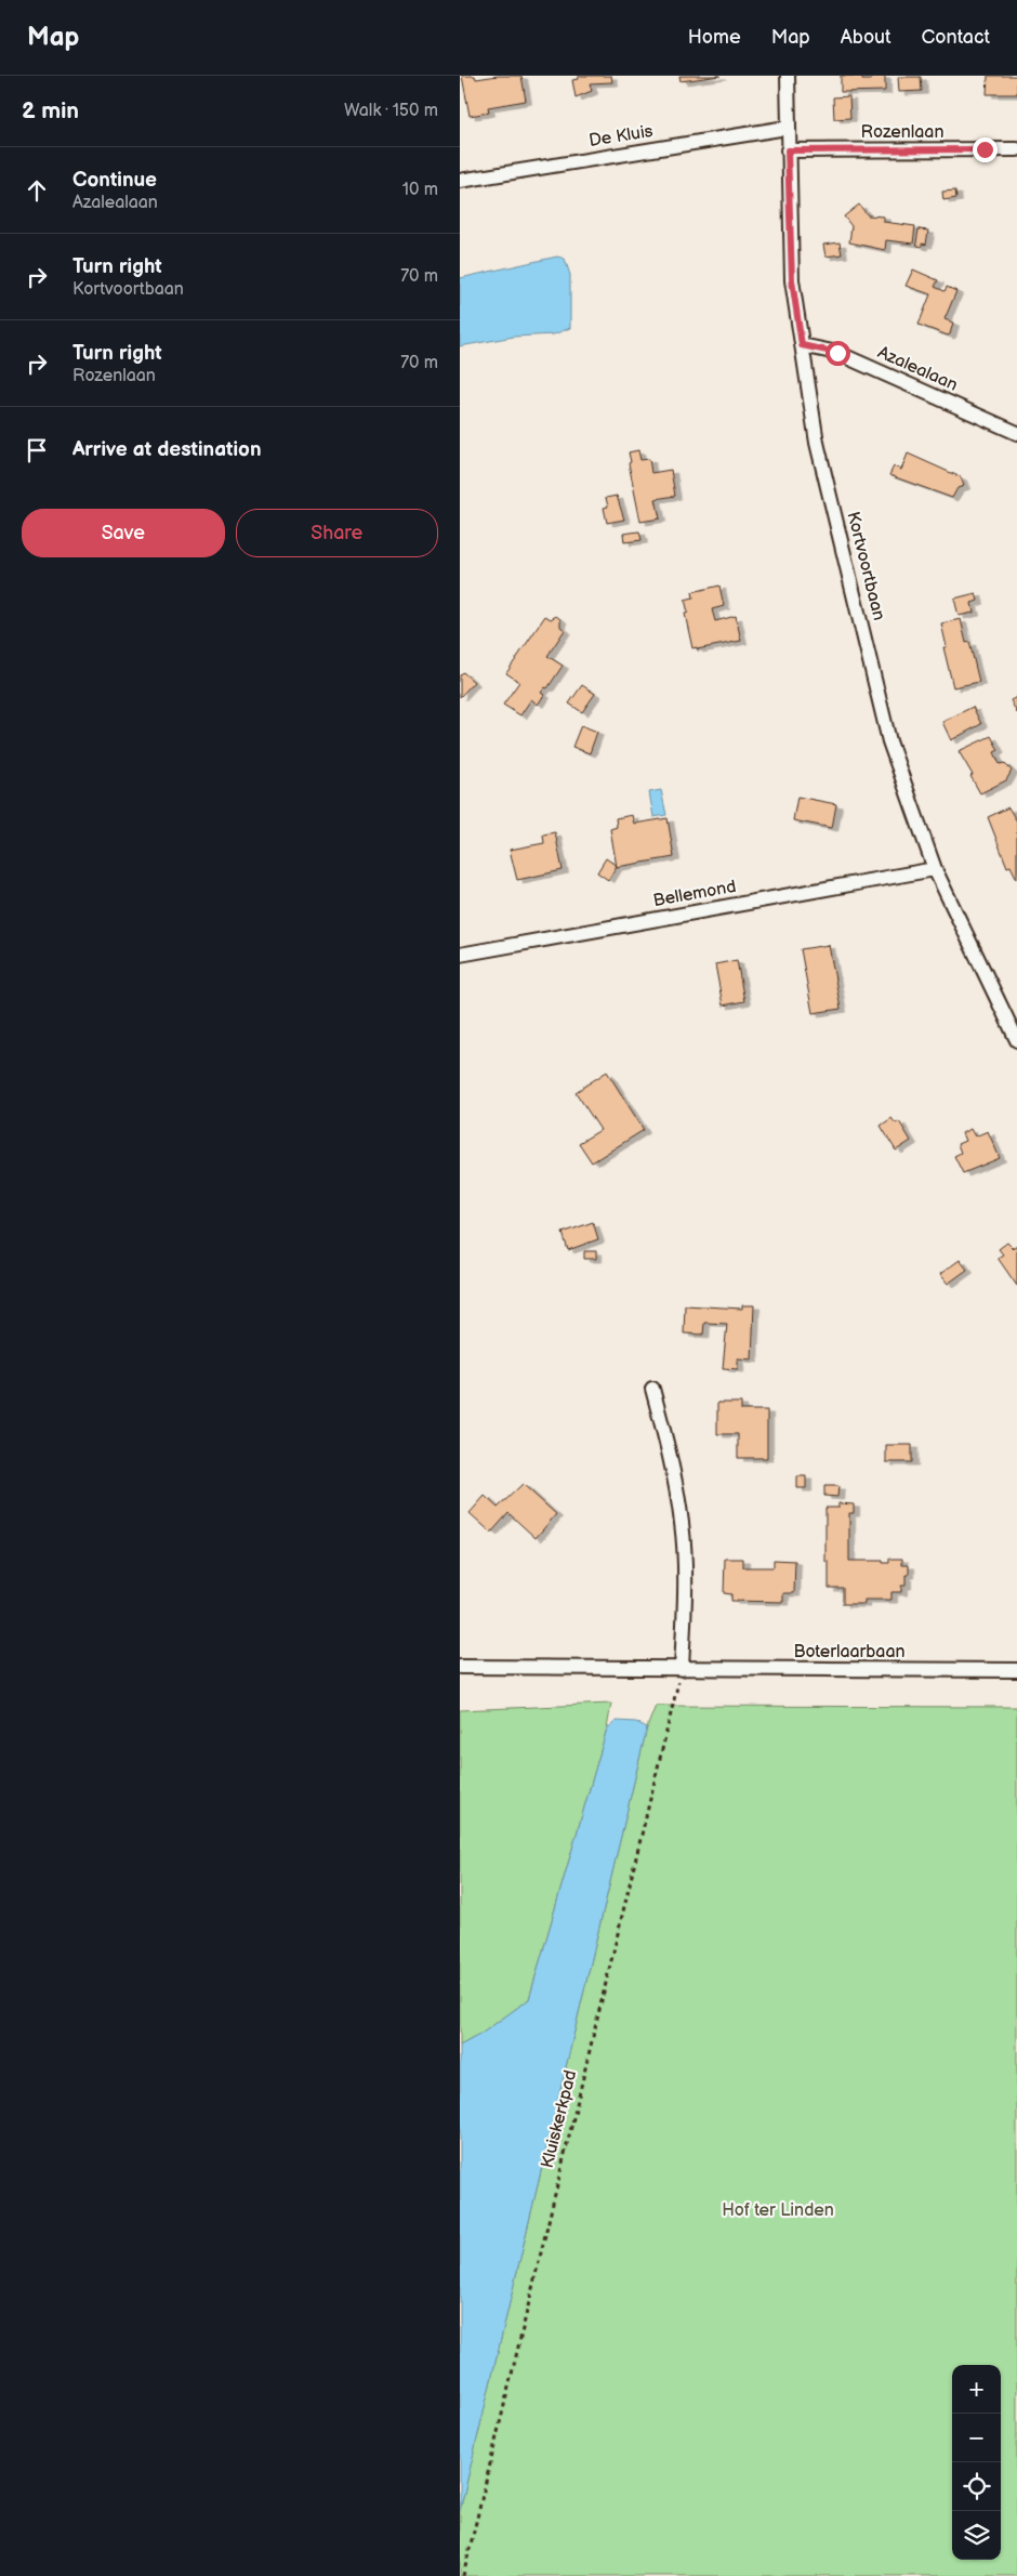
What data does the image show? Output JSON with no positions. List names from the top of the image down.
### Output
{
  "streets": {
    "street": [
      "Rozenlaan",
      "De Kluis",
      "Azalealaan",
      "Kortvoortbaan",
      "Bellemond",
      "Boterlaarbaan"
    ],
    "path": ["Kluiskerkpad"]
  },
  "crossings": [
    ["Rozenlaan", "Kortvoortbaan"],
    ["De Kluis", "Kortvoortbaan"],
    ["Azalealaan", "Kortvoortbaan"],
    ["Kortvoortbaan", "Bellemond"],
    ["Boterlaarbaan", "Kluiskerkpad"]
  ],
  "parks": ["Hof ter Linden"],
  "page": {
    "header": "Map",
    "nav": [
      "Home",
      "Map",
      "About",
      "Contact"
    ],
    "heading": ["2 min", "Walk · 150 m"],
    "list": [
      ["Continue", "Azalealaan", "10 m"],
      ["Turn right", "Kortvoortbaan", "70 m"],
      ["Turn right", "Rozenlaan", "70 m"],
      "Arrive at destination"
    ],
    "buttons": ["Save", "Share"],
    "map_buttons": ["+", "−"]
  }
}
